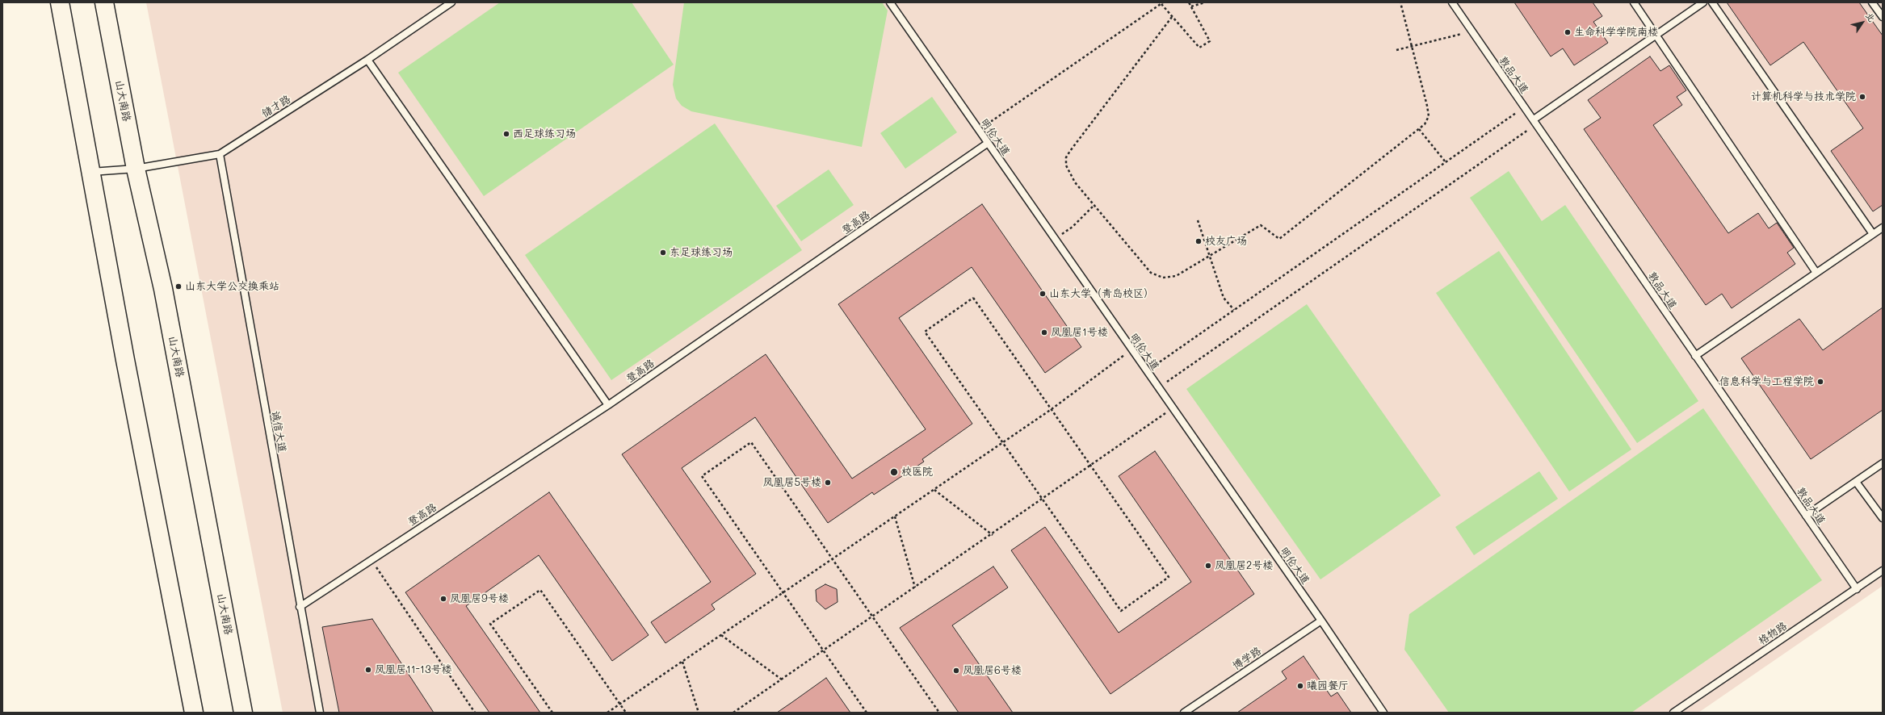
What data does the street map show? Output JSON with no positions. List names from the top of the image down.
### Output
{
  "streets": {
    "main road": ["山大南路"],
    "lane": [
      "敦品大道",
      "储才路",
      "明伦大道",
      "登高路",
      "诚信大道",
      "格物路",
      "博学路"
    ]
  },
  "crossings": [
    ["敦品大道", "格物路"],
    ["山大南路", "储才路"],
    ["储才路", "诚信大道"],
    ["明伦大道", "登高路"],
    ["明伦大道", "博学路"],
    ["登高路", "诚信大道"]
  ],
  "places": [
    "生命科学学院南楼",
    "计算机科学与技术学院",
    "西足球练习场",
    "校友广场",
    "东足球练习场",
    "山东大学公交换乘站",
    "山东大学（青岛校区）",
    "凤凰居1号楼",
    "信息科学与工程学院",
    "校医院",
    "凤凰居5号楼",
    "凤凰居2号楼",
    "凤凰居9号楼",
    "凤凰居11-13号楼",
    "凤凰居6号楼",
    "曦园餐厅"
  ],
  "north": "top right"
}
